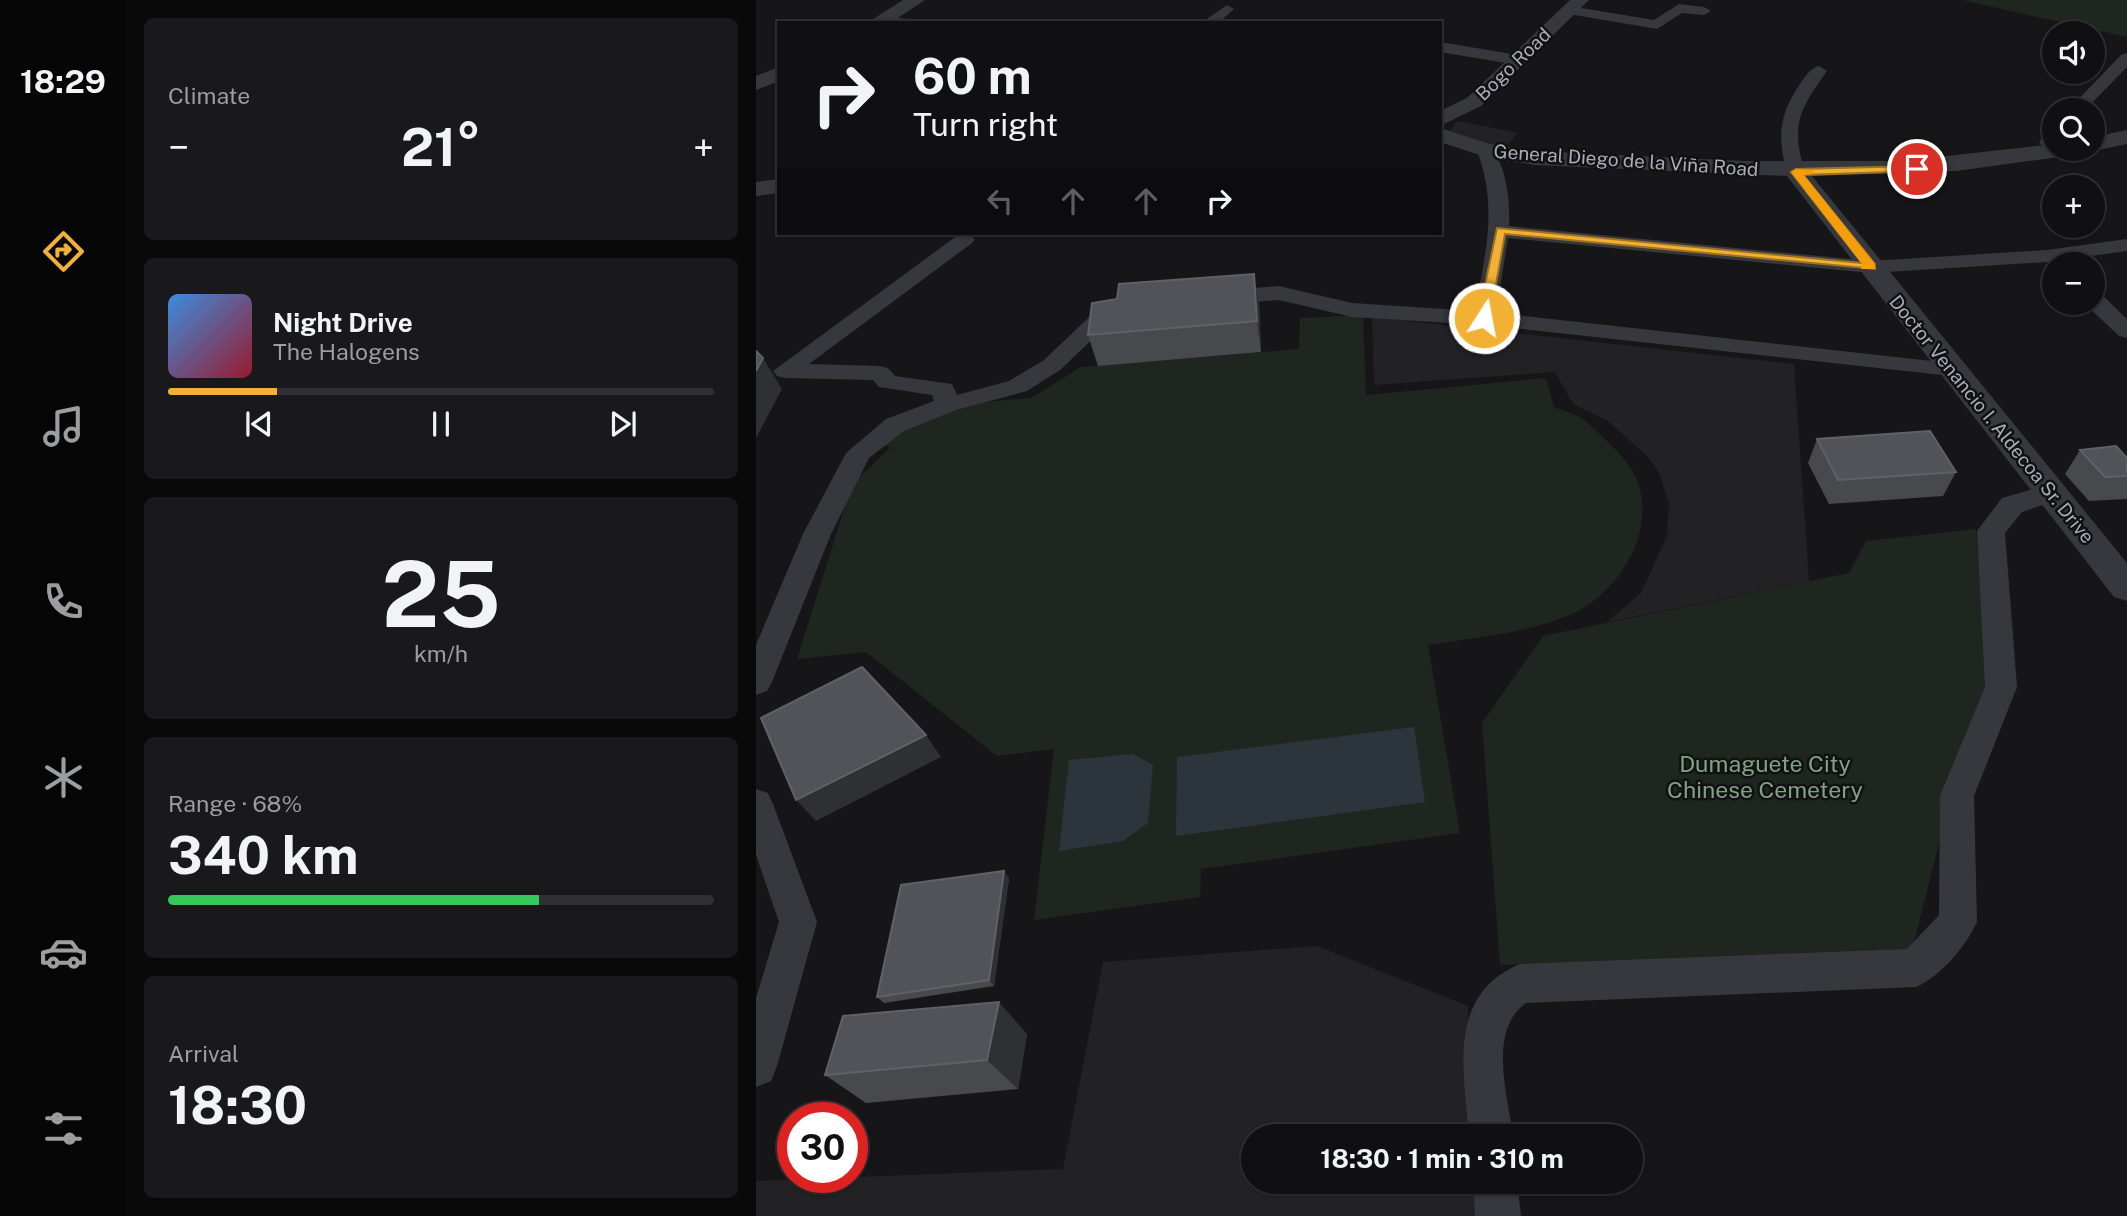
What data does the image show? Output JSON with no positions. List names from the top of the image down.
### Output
{
  "streets": {
    "street": ["Bogo Road", "General Diego de la Viña Road", "Doctor Venancio I. Aldecoa Sr. Drive"]
  },
  "crossings": [
    ["General Diego de la Viña Road", "Doctor Venancio I. Aldecoa Sr. Drive"]
  ],
  "parks": ["Dumaguete City Chinese Cemetery"],
  "page": {
    "tabs": "18:29",
    "tile": [
      "Climate",
      ["25", "km/h"],
      ["Range · 68%", "340 km"],
      ["Arrival", "18:30"]
    ],
    "map_buttons": ["+", "−"],
    "turn": ["60 m", "Turn right"],
    "heat": ["−", "21°", "+"],
    "song": ["Night Drive", "The Halogens"],
    "limit": "30",
    "trip": "18:30 · 1 min · 310 m"
  }
}
